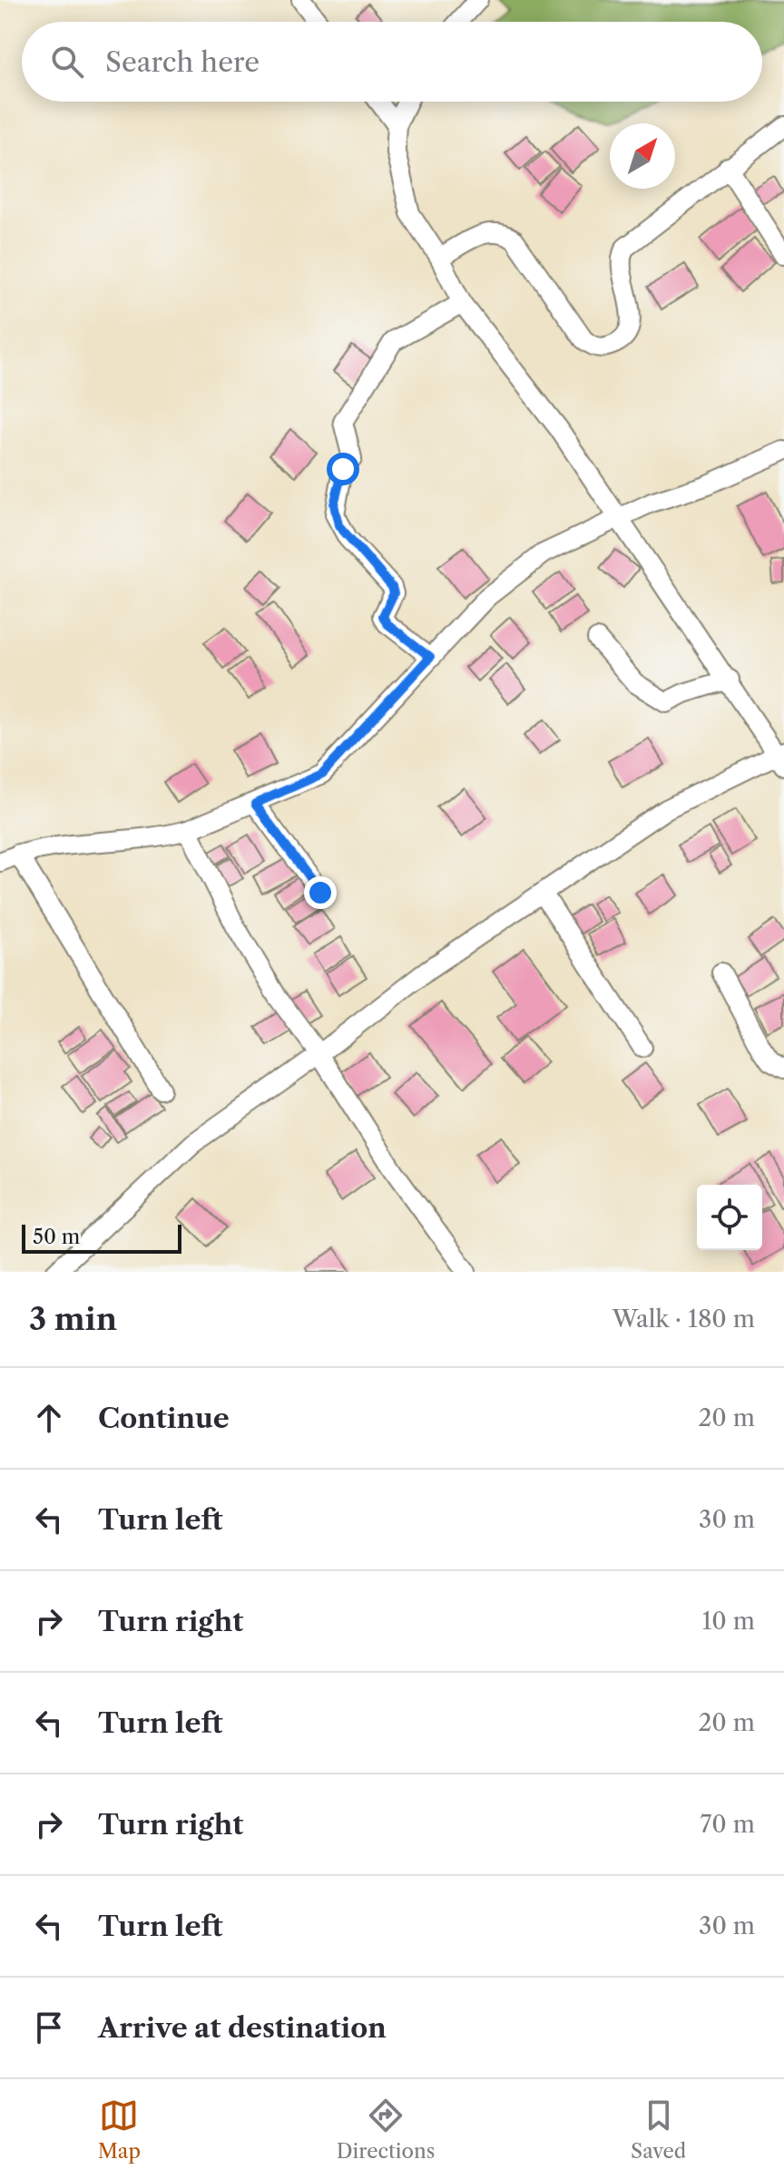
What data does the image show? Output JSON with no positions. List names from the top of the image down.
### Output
{
  "scale_bar": "50 m",
  "north": "top right",
  "page": {
    "search": "Search here",
    "scale": "50 m",
    "heading": ["3 min", "Walk · 180 m"],
    "list": [
      ["Continue", "20 m"],
      ["Turn left", "30 m"],
      ["Turn right", "10 m"],
      ["Turn left", "20 m"],
      ["Turn right", "70 m"],
      ["Turn left", "30 m"],
      "Arrive at destination"
    ],
    "nav": ["Map", "Directions", "Saved"]
  }
}
